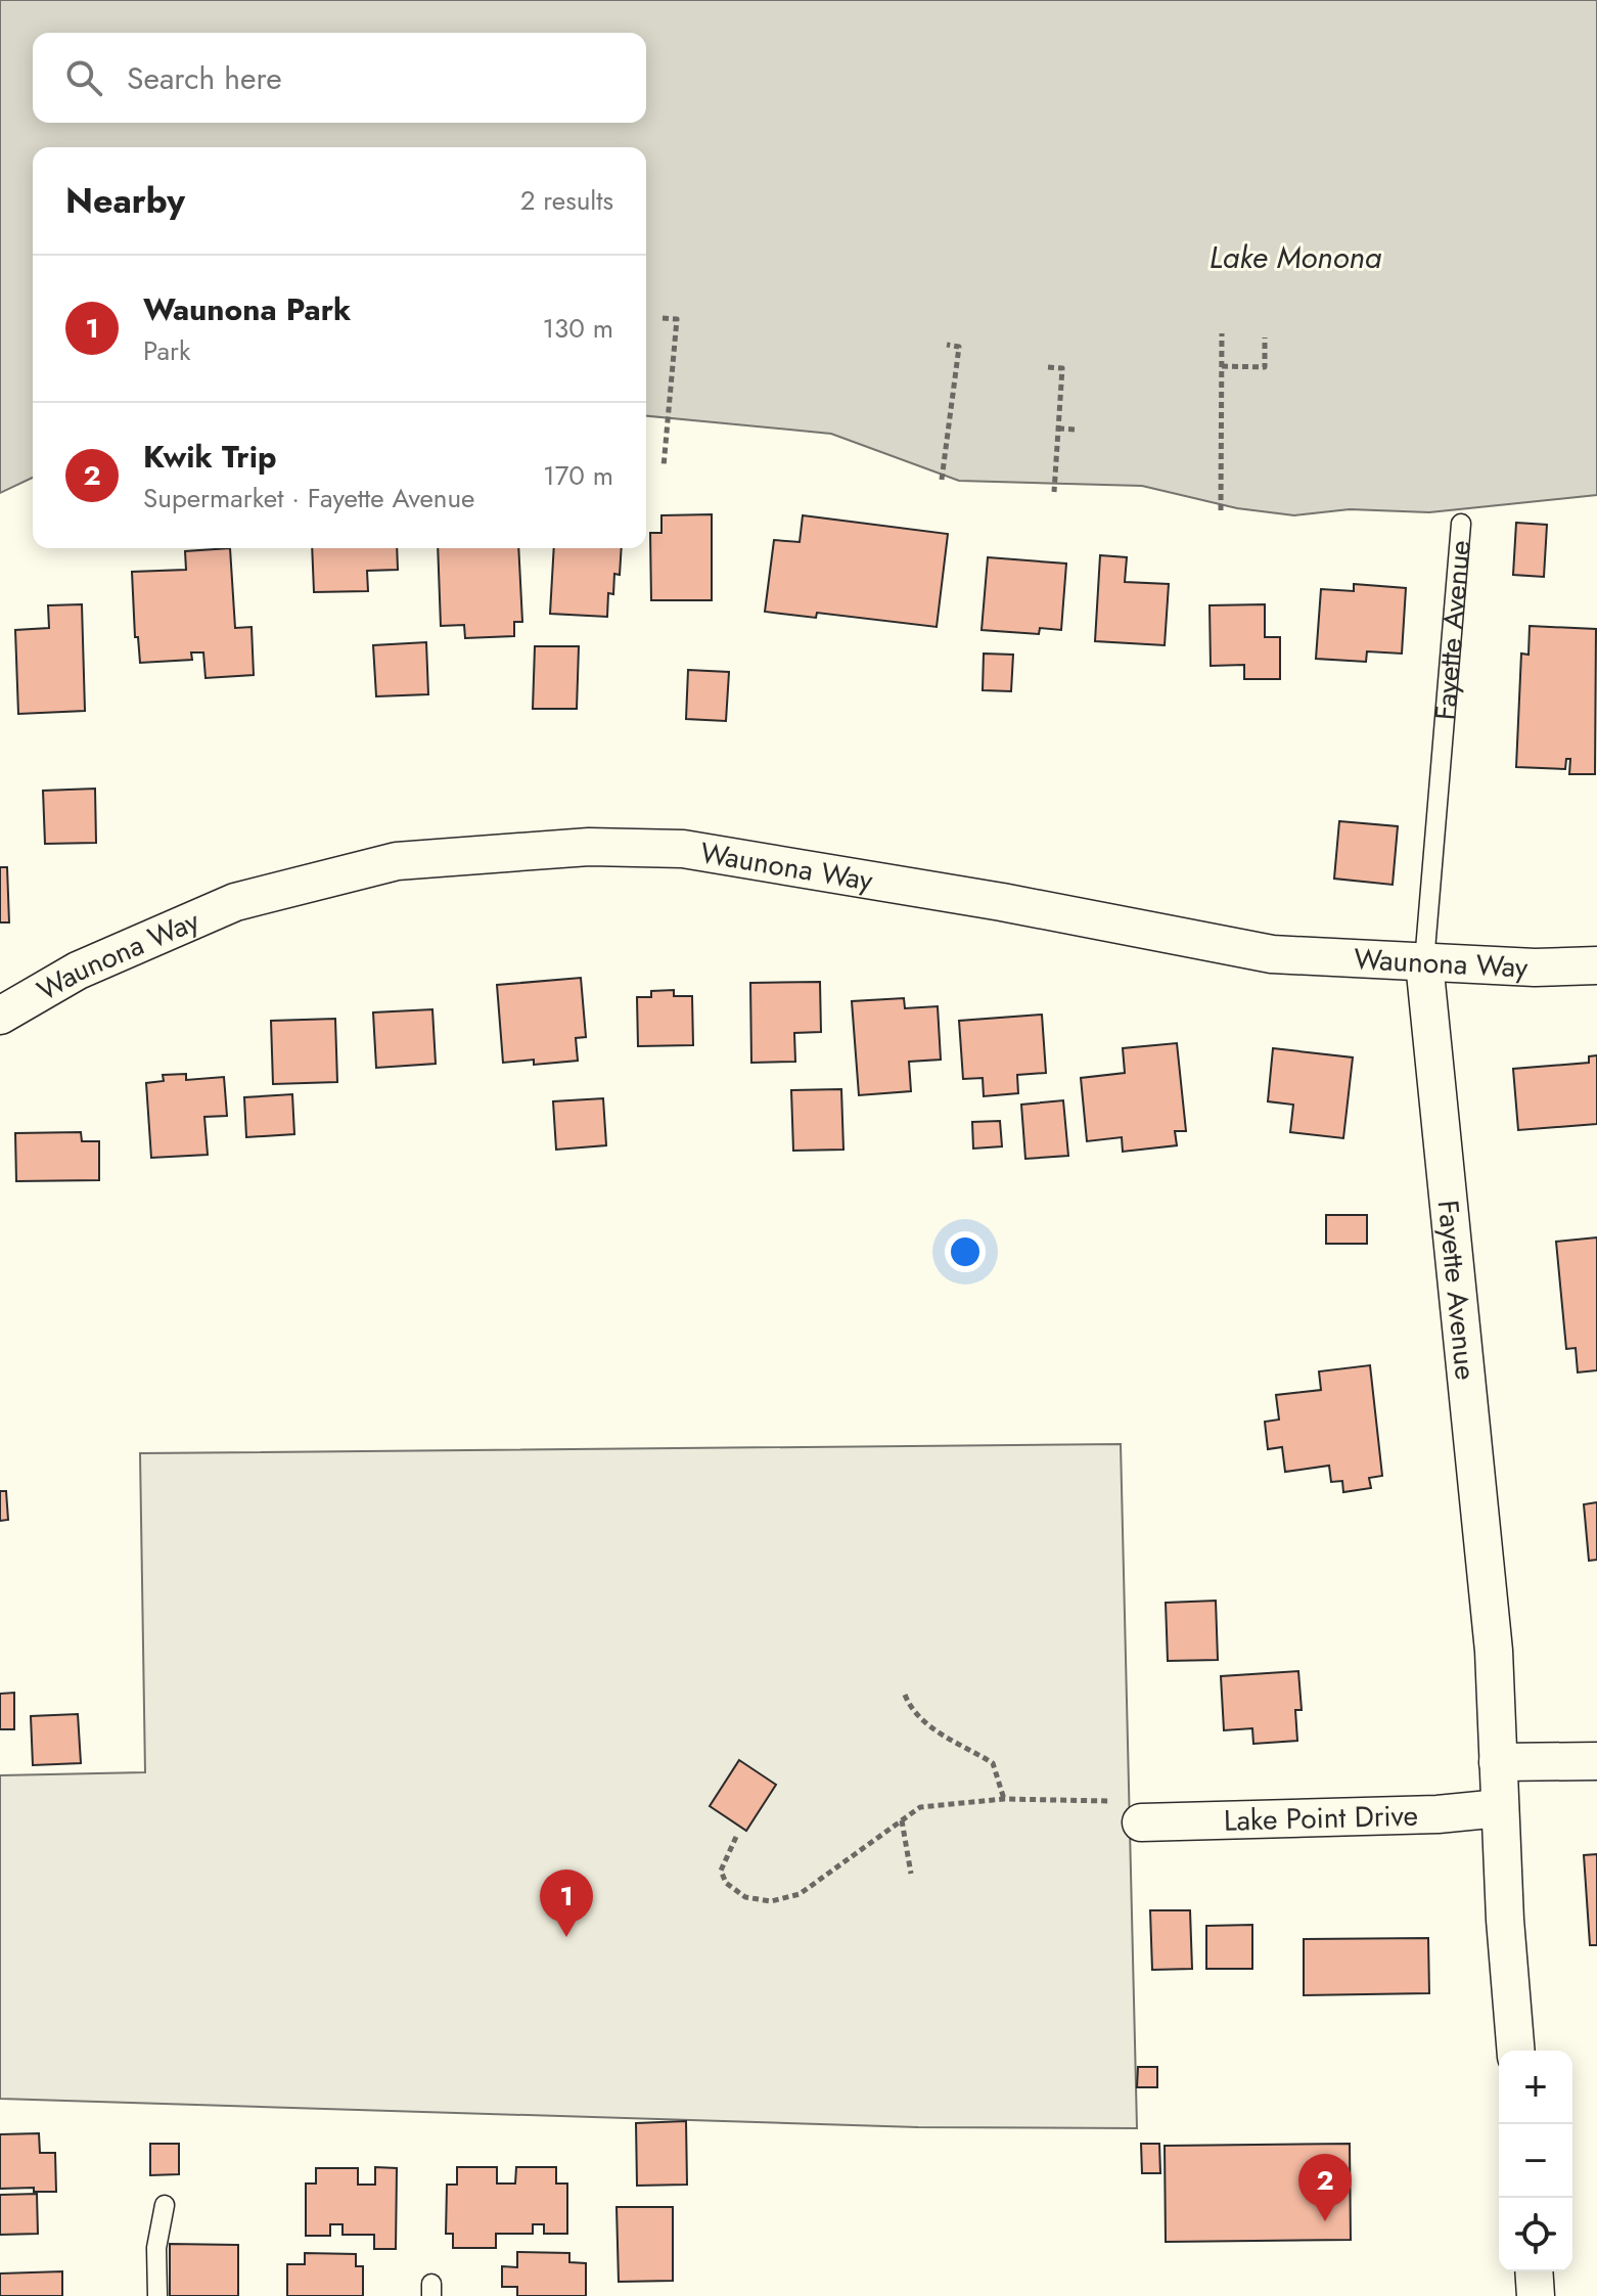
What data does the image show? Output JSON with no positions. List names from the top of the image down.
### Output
{
  "streets": {
    "street": ["Fayette Avenue", "Waunona Way", "Lake Point Drive"]
  },
  "crossings": [
    ["Fayette Avenue", "Waunona Way"],
    ["Fayette Avenue", "Lake Point Drive"]
  ],
  "water": ["Lake Monona"],
  "page": {
    "search": "Search here",
    "heading": ["Nearby", "2 results"],
    "list": [
      {
        "mark": "1",
        "name": "Waunona Park",
        "note": "Park",
        "value": "130 m"
      },
      {
        "mark": "2",
        "name": "Kwik Trip",
        "note": "Supermarket · Fayette Avenue",
        "value": "170 m"
      }
    ],
    "pins": ["1", "2"],
    "map_buttons": ["+", "−"]
  }
}
